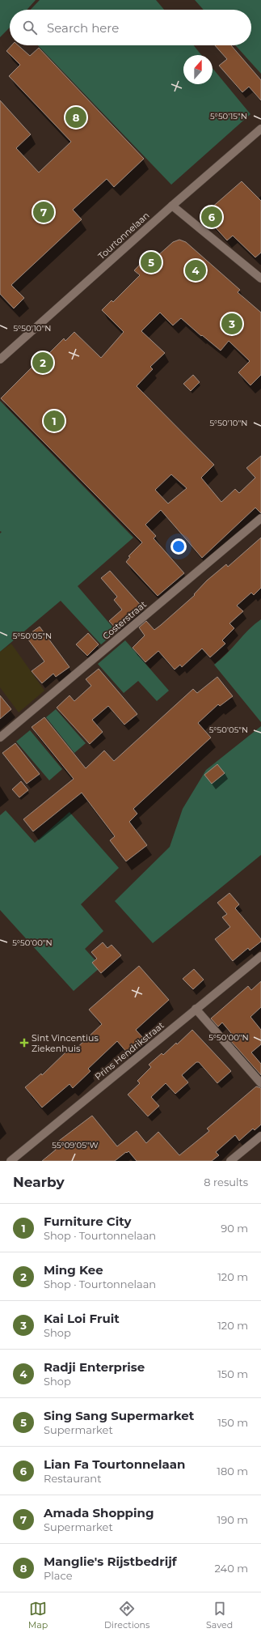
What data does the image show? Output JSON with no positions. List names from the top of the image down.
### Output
{
  "streets": {
    "street": ["Tourtonnelaan", "Costerstraat", "Prins Hendrikstraat"]
  },
  "places": {
    "health": ["Sint Vincentius Ziekenhuis"]
  },
  "north": "top",
  "page": {
    "search": "Search here",
    "pins": [
      "8",
      "7",
      "6",
      "5",
      "4",
      "3",
      "2",
      "1"
    ],
    "heading": ["Nearby", "8 results"],
    "list": [
      {
        "mark": "1",
        "name": "Furniture City",
        "note": "Shop · Tourtonnelaan",
        "value": "90 m"
      },
      {
        "mark": "2",
        "name": "Ming Kee",
        "note": "Shop · Tourtonnelaan",
        "value": "120 m"
      },
      {
        "mark": "3",
        "name": "Kai Loi Fruit",
        "note": "Shop",
        "value": "120 m"
      },
      {
        "mark": "4",
        "name": "Radji Enterprise",
        "note": "Shop",
        "value": "150 m"
      },
      {
        "mark": "5",
        "name": "Sing Sang Supermarket",
        "note": "Supermarket",
        "value": "150 m"
      },
      {
        "mark": "6",
        "name": "Lian Fa Tourtonnelaan",
        "note": "Restaurant",
        "value": "180 m"
      },
      {
        "mark": "7",
        "name": "Amada Shopping",
        "note": "Supermarket",
        "value": "190 m"
      },
      {
        "mark": "8",
        "name": "Manglie's Rijstbedrijf",
        "note": "Place",
        "value": "240 m"
      }
    ],
    "nav": ["Map", "Directions", "Saved"]
  },
  "coordinates": [
    "5°50'15\"N",
    "5°50'10\"N",
    "5°50'05\"N",
    "5°50'00\"N",
    "55°09'05\"W"
  ]
}
